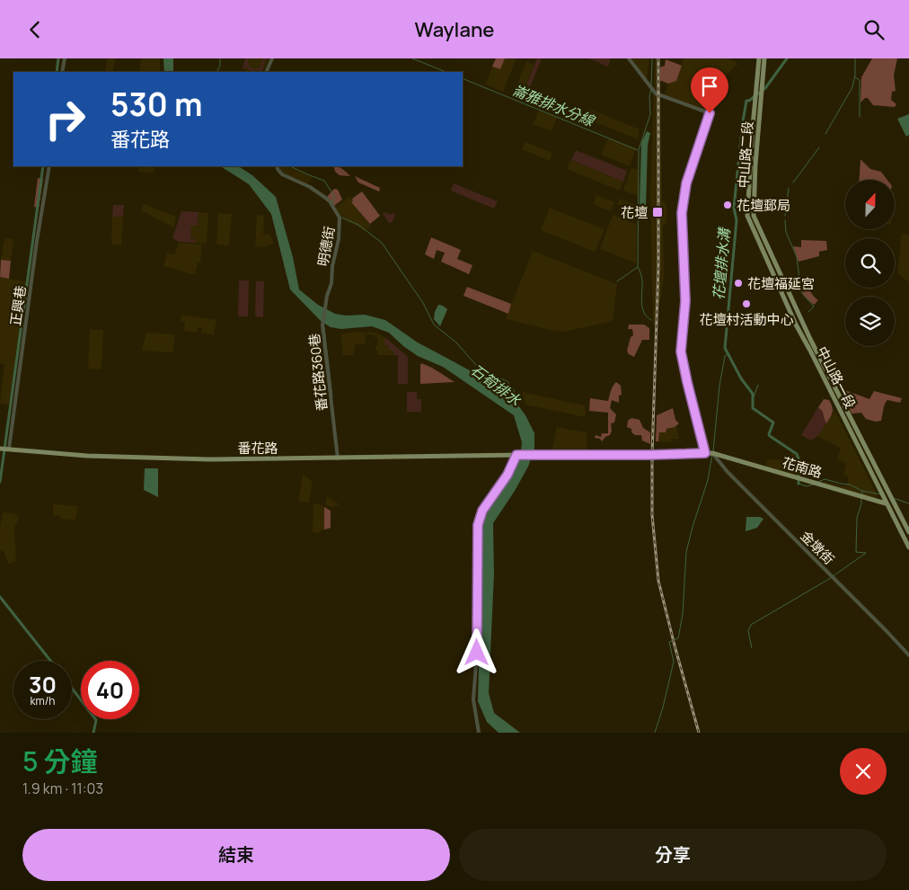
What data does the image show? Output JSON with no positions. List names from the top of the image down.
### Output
{
  "streets": {
    "main road": [
      "中山路二段",
      "中山路一段",
      "番花路",
      "花南路"
    ],
    "street": [
      "明德街",
      "正興巷",
      "番花路360巷",
      "金墩街"
    ]
  },
  "crossings": [
    ["中山路二段", "中山路一段"],
    ["明德街", "番花路360巷"],
    ["正興巷", "番花路"],
    ["番花路360巷", "番花路"],
    ["中山路一段", "花南路"],
    ["花南路", "金墩街"]
  ],
  "water": ["崙雅排水分線", "花壇排水溝", "石筍排水"],
  "places": {
    "other": ["花壇郵局", "花壇福延宮", "花壇村活動中心"],
    "transit": ["花壇"]
  },
  "north": "top",
  "page": {
    "header": "Waylane",
    "turn": ["530 m", "番花路"],
    "speed": "30 km/h",
    "limit": "40",
    "heading": ["5 分鐘", "1.9 km · 11:03"],
    "buttons": ["結束", "分享"]
  }
}
